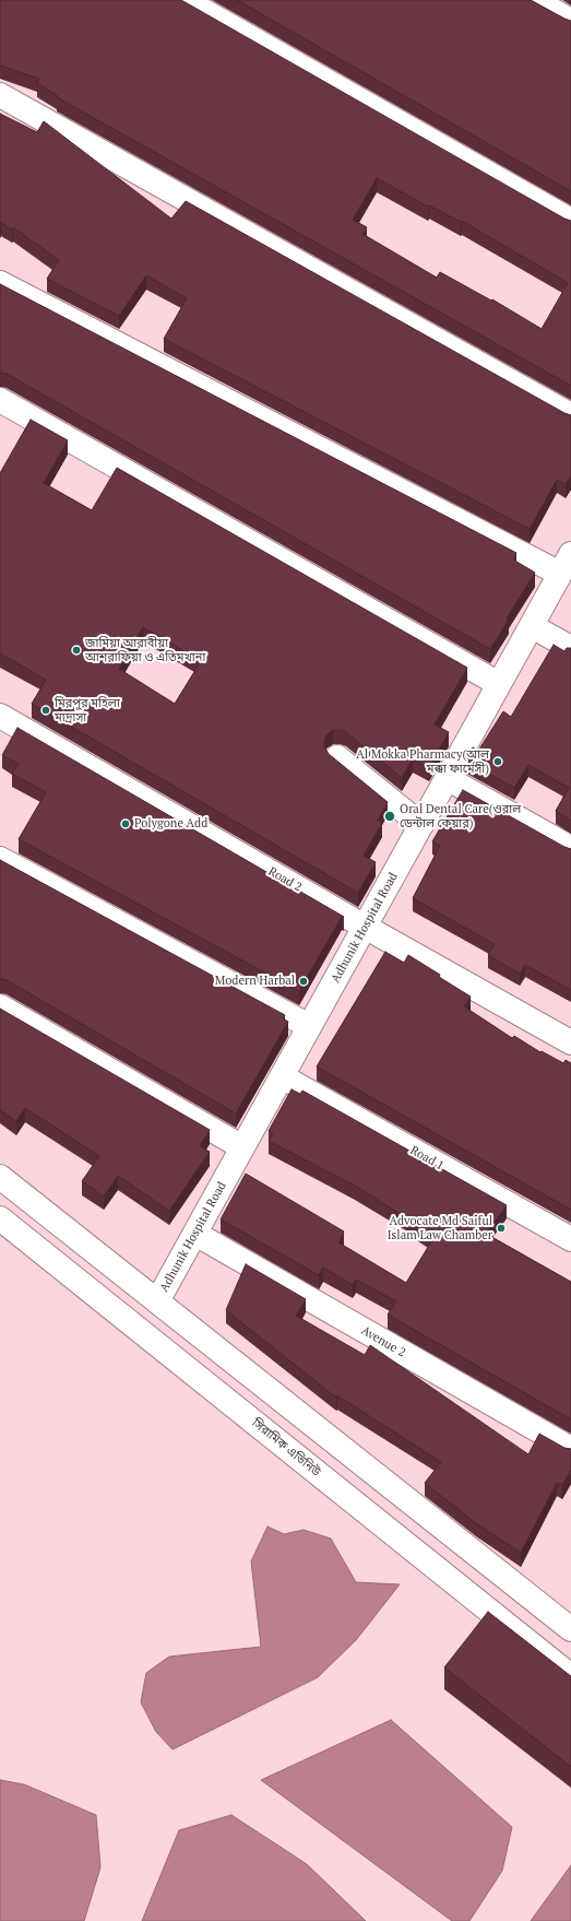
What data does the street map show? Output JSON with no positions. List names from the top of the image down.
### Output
{
  "streets": {
    "street": [
      "Road 2",
      "Adhunik Hospital Road",
      "Road 1",
      "Avenue 2",
      "সিরামিক এভিনিউ"
    ]
  },
  "crossings": [
    ["Road 2", "Adhunik Hospital Road"],
    ["Adhunik Hospital Road", "Road 1"],
    ["Adhunik Hospital Road", "Avenue 2"]
  ],
  "places": [
    "জামিয়া আরাবীয়া আশরাফিয়া ও এতিমখানা",
    "মিরপুর মহিলা মাদ্রাসা",
    "Al Mokka Pharmacy(আল মক্কা ফার্মেসী)",
    "Oral Dental Care(ওরাল ডেন্টাল কেয়ার)",
    "Polygone Add",
    "Modern Harbal",
    "Advocate Md Saiful Islam Law Chamber"
  ]
}
